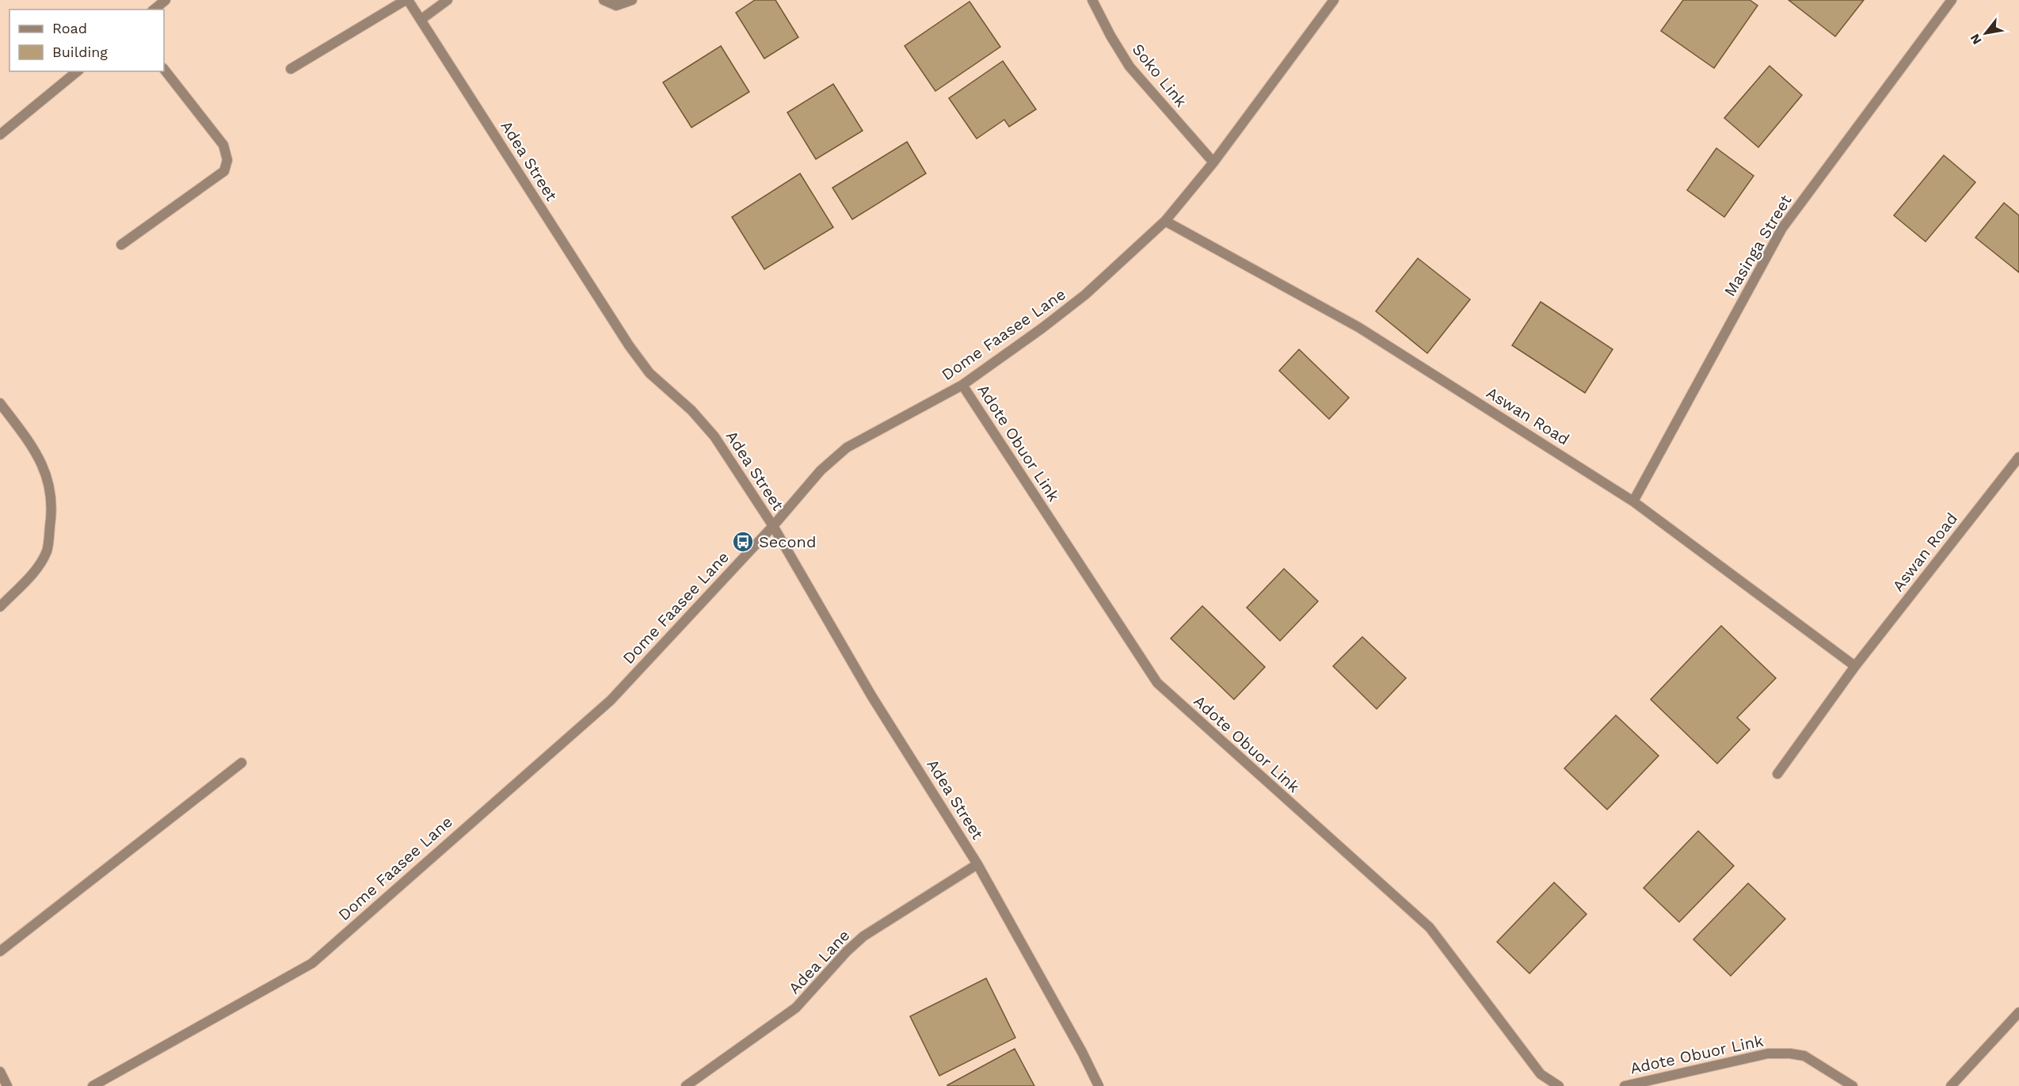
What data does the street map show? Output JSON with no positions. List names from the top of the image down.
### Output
{
  "streets": {
    "street": [
      "Soko Link",
      "Adea Street",
      "Masinga Street",
      "Dome Faasee Lane",
      "Aswan Road",
      "Adote Obuor Link",
      "Adea Lane"
    ]
  },
  "crossings": [
    ["Soko Link", "Dome Faasee Lane"],
    ["Adea Street", "Dome Faasee Lane"],
    ["Adea Street", "Adea Lane"],
    ["Masinga Street", "Aswan Road"],
    ["Dome Faasee Lane", "Aswan Road"],
    ["Dome Faasee Lane", "Adote Obuor Link"]
  ],
  "places": {
    "bus stop": ["Second"]
  },
  "legend": ["Road", "Building"],
  "north": "bottom left"
}
